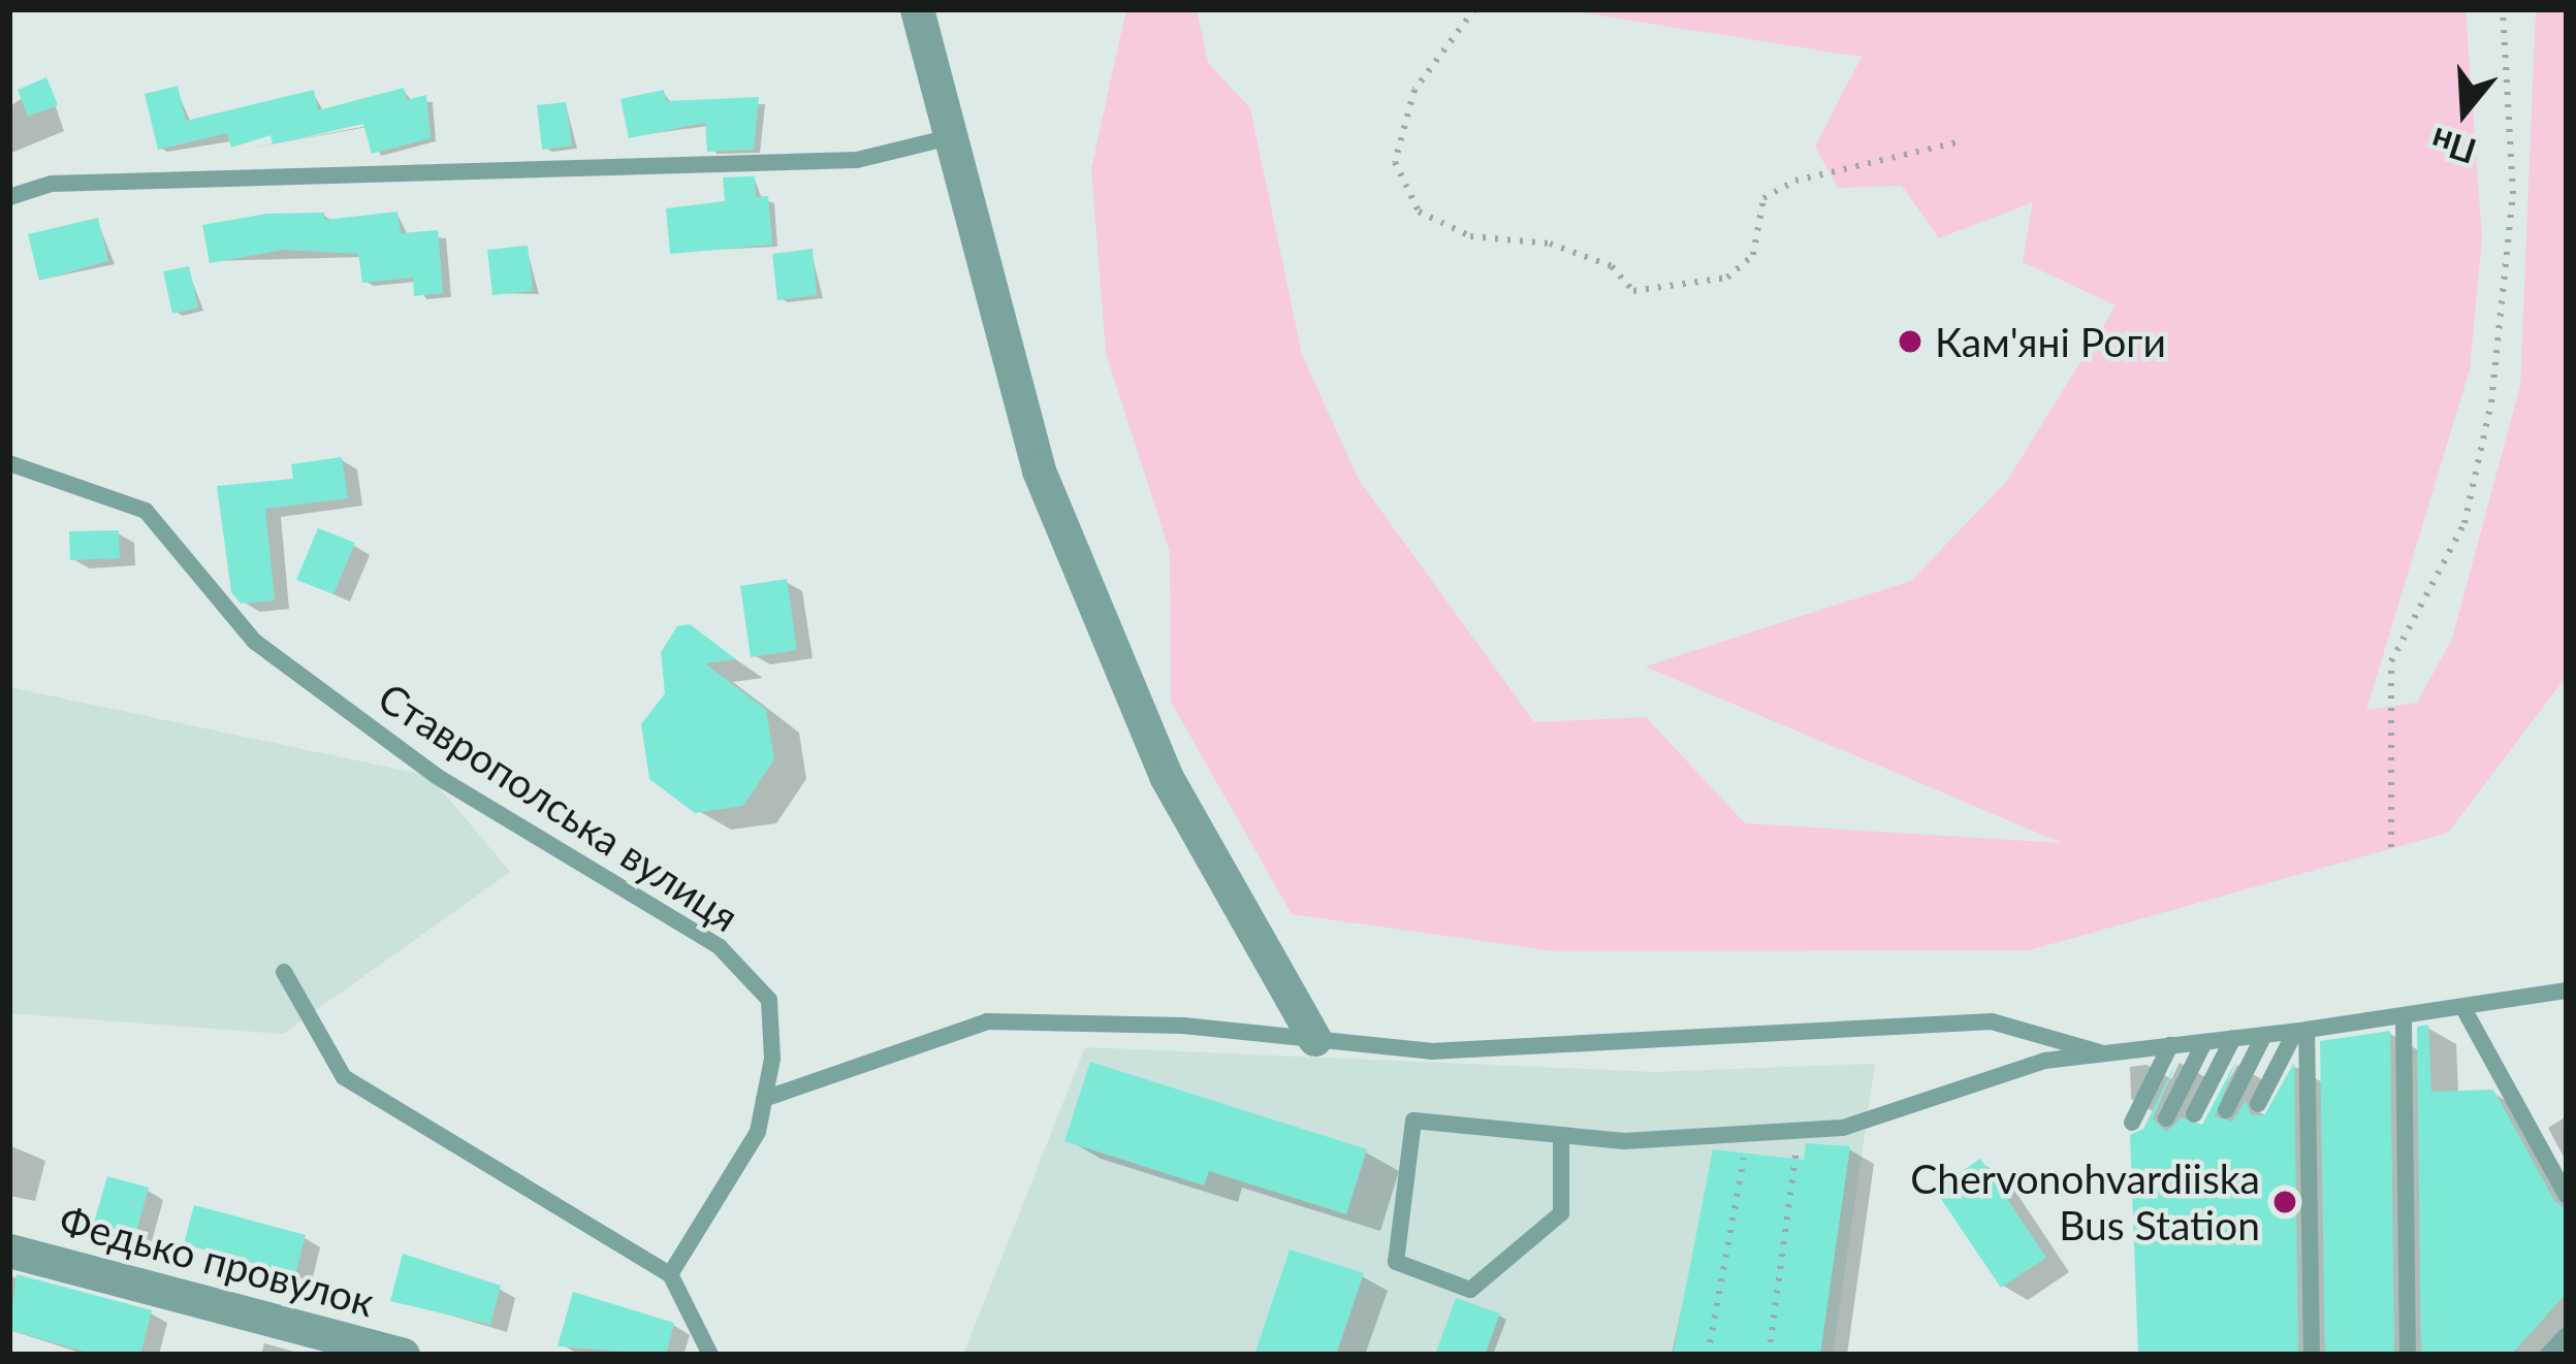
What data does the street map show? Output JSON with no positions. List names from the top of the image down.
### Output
{
  "streets": {
    "street": ["Федько провулок"],
    "lane": ["Ставрополська вулиця"]
  },
  "places": ["Кам'яні Роги", "Chervonohvardiiska Bus Station"],
  "north": "bottom"
}
